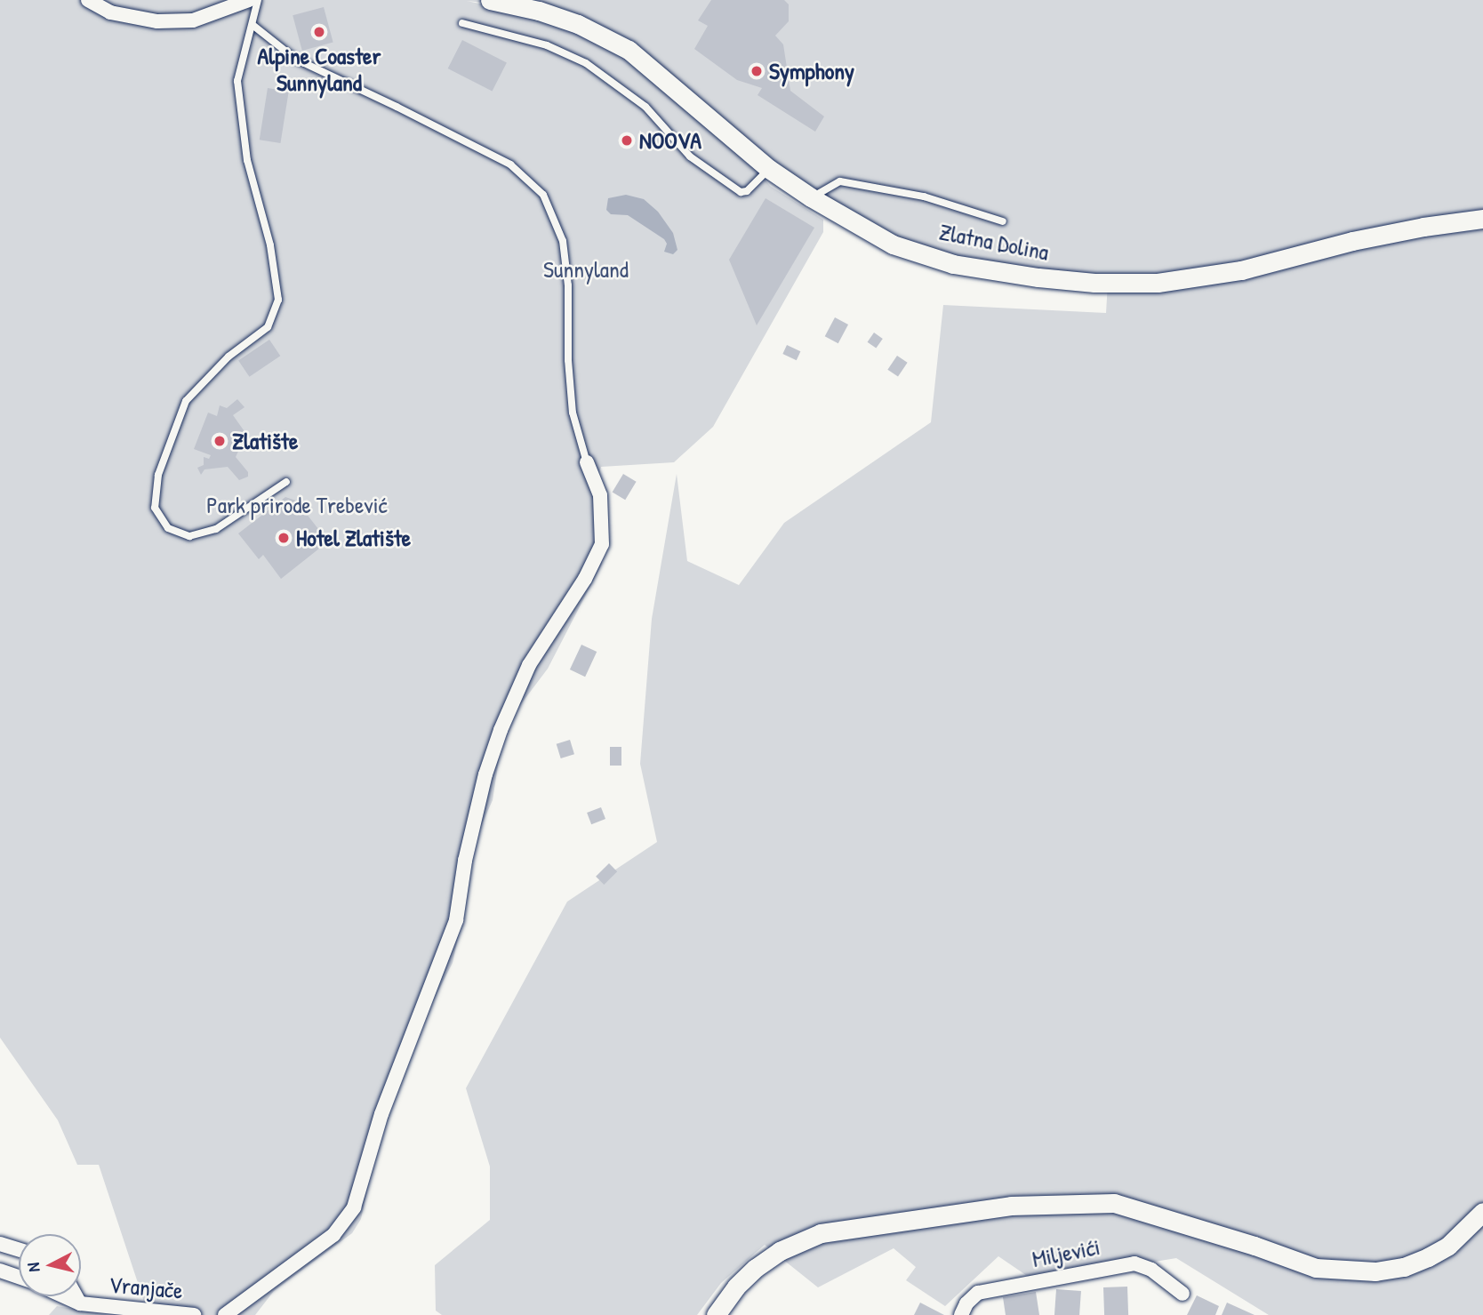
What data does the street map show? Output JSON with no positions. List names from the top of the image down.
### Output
{
  "streets": {
    "main road": ["Zlatna Dolina"],
    "street": ["Miljevići", "Vranjače"]
  },
  "parks": ["Sunnyland", "Park prirode Trebević"],
  "places": [
    "Alpine Coaster Sunnyland",
    "Symphony",
    "NOOVA",
    "Zlatište",
    "Hotel Zlatište"
  ],
  "north": "left"
}
